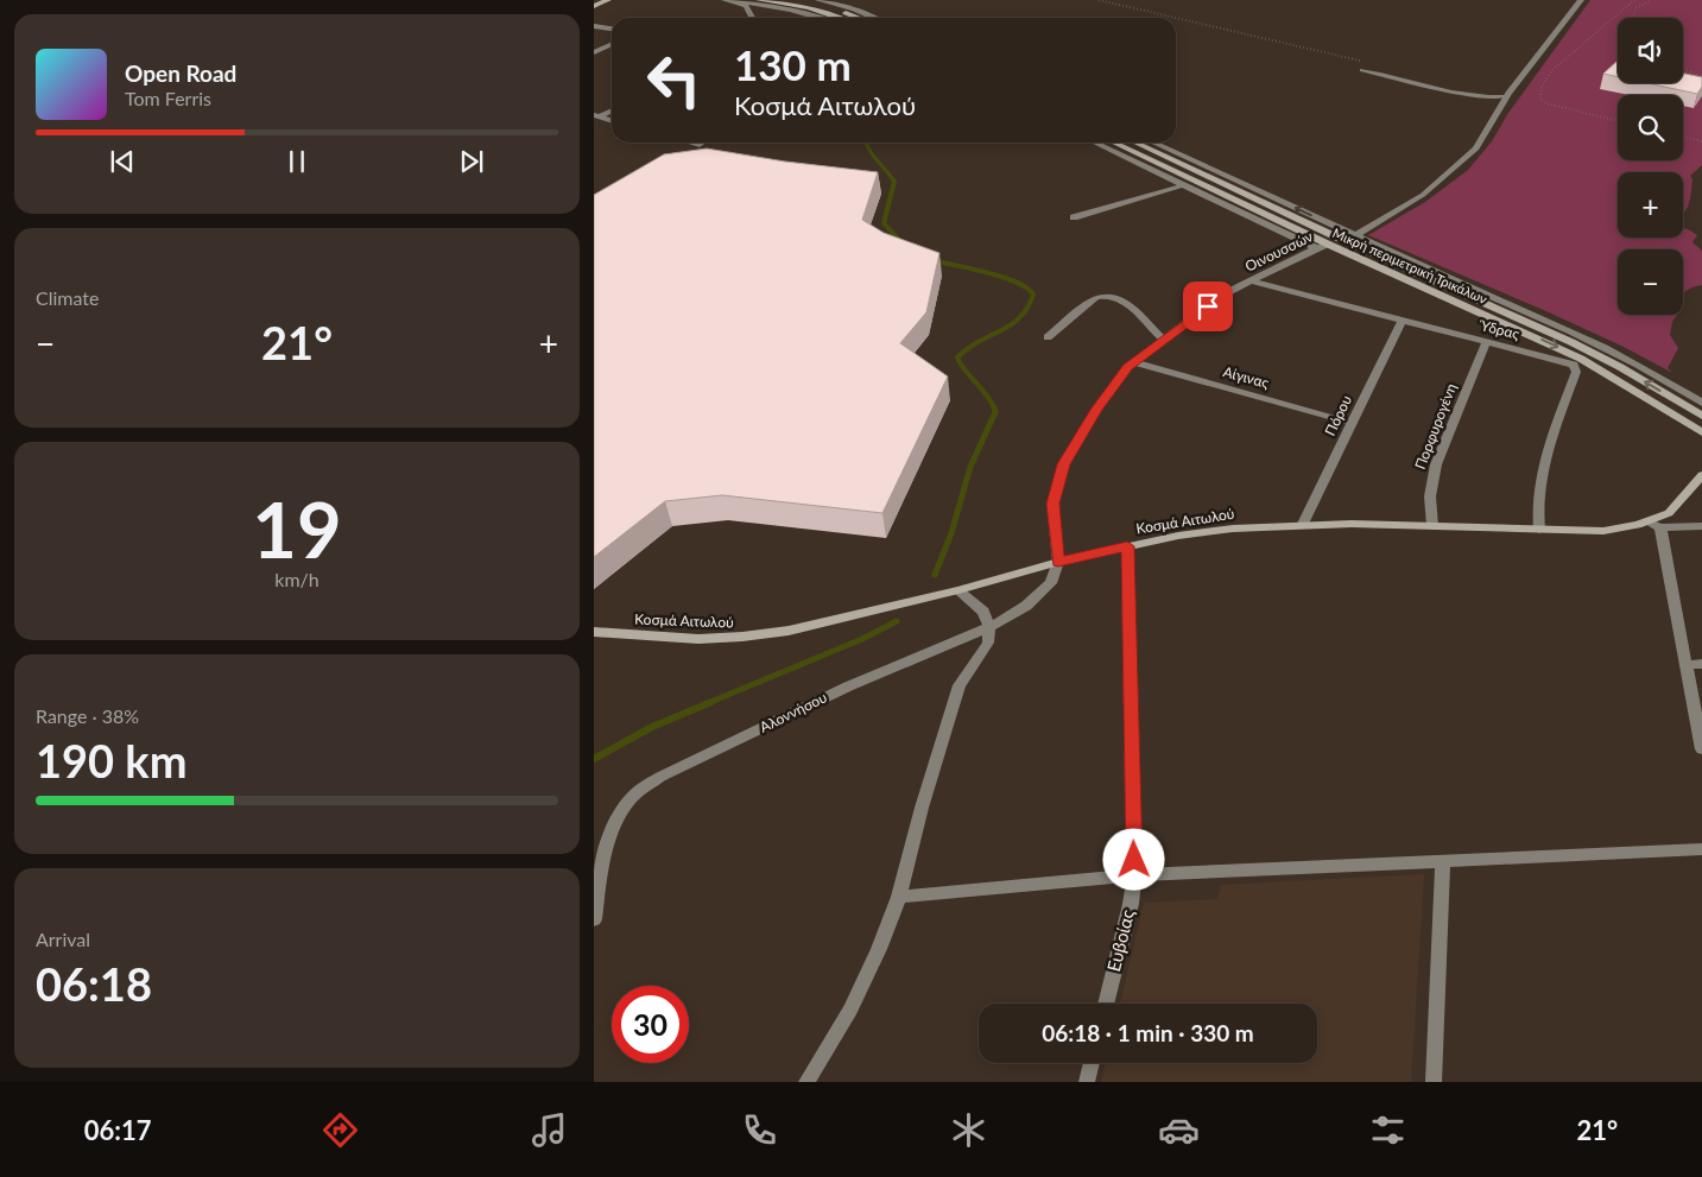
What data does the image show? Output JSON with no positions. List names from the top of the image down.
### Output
{
  "streets": {
    "main road": ["Μικρή περιμετρική Τρικάλων", "Κοσμά Αιτωλού"],
    "street": [
      "Οινουσσών",
      "Ύδρας",
      "Αίγινας",
      "Πόρου",
      "Πορφυρογένη",
      "Αλοννήσου",
      "Ευβοίας"
    ]
  },
  "crossings": [
    ["Οινουσσών", "Μικρή περιμετρική Τρικάλων"],
    ["Οινουσσών", "Ύδρας"],
    ["Οινουσσών", "Αίγινας"],
    ["Οινουσσών", "Κοσμά Αιτωλού"],
    ["Οινουσσών", "Αλοννήσου"],
    ["Ύδρας", "Πόρου"],
    ["Ύδρας", "Πορφυρογένη"],
    ["Ύδρας", "Κοσμά Αιτωλού"],
    ["Αίγινας", "Πόρου"],
    ["Πόρου", "Κοσμά Αιτωλού"],
    ["Πορφυρογένη", "Κοσμά Αιτωλού"],
    ["Κοσμά Αιτωλού", "Αλοννήσου"],
    ["Κοσμά Αιτωλού", "Ευβοίας"]
  ],
  "page": {
    "map_buttons": ["+", "−"],
    "turn": ["130 m", "Κοσμά Αιτωλού"],
    "song": ["Open Road", "Tom Ferris"],
    "tile": [
      "Climate",
      ["19", "km/h"],
      ["Range · 38%", "190 km"],
      ["Arrival", "06:18"]
    ],
    "heat": ["−", "21°", "+"],
    "limit": "30",
    "trip": "06:18 · 1 min · 330 m",
    "tabs": ["06:17", "21°"]
  }
}
